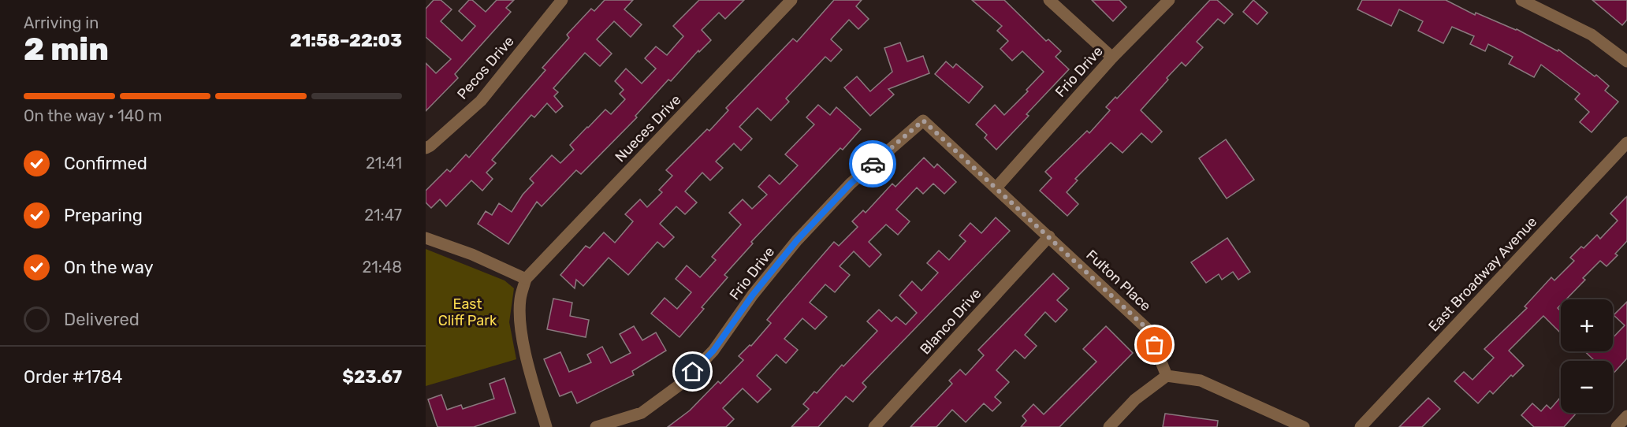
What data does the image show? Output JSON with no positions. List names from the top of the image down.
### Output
{
  "streets": {
    "street": [
      "Pecos Drive",
      "Frio Drive",
      "Nueces Drive",
      "East Broadway Avenue",
      "Fulton Place",
      "Blanco Drive"
    ]
  },
  "crossings": [
    ["Frio Drive", "Fulton Place"],
    ["Fulton Place", "Blanco Drive"]
  ],
  "parks": ["East Cliff Park"],
  "page": {
    "heading": ["2 min", "Arriving in", "21:58–22:03"],
    "panel": ["Order #1784", "$23.67"],
    "bar": "On the way · 140 m",
    "list": [
      ["Confirmed", "21:41"],
      ["Preparing", "21:47"],
      ["On the way", "21:48"],
      "Delivered"
    ],
    "map_buttons": ["+", "−"]
  }
}
